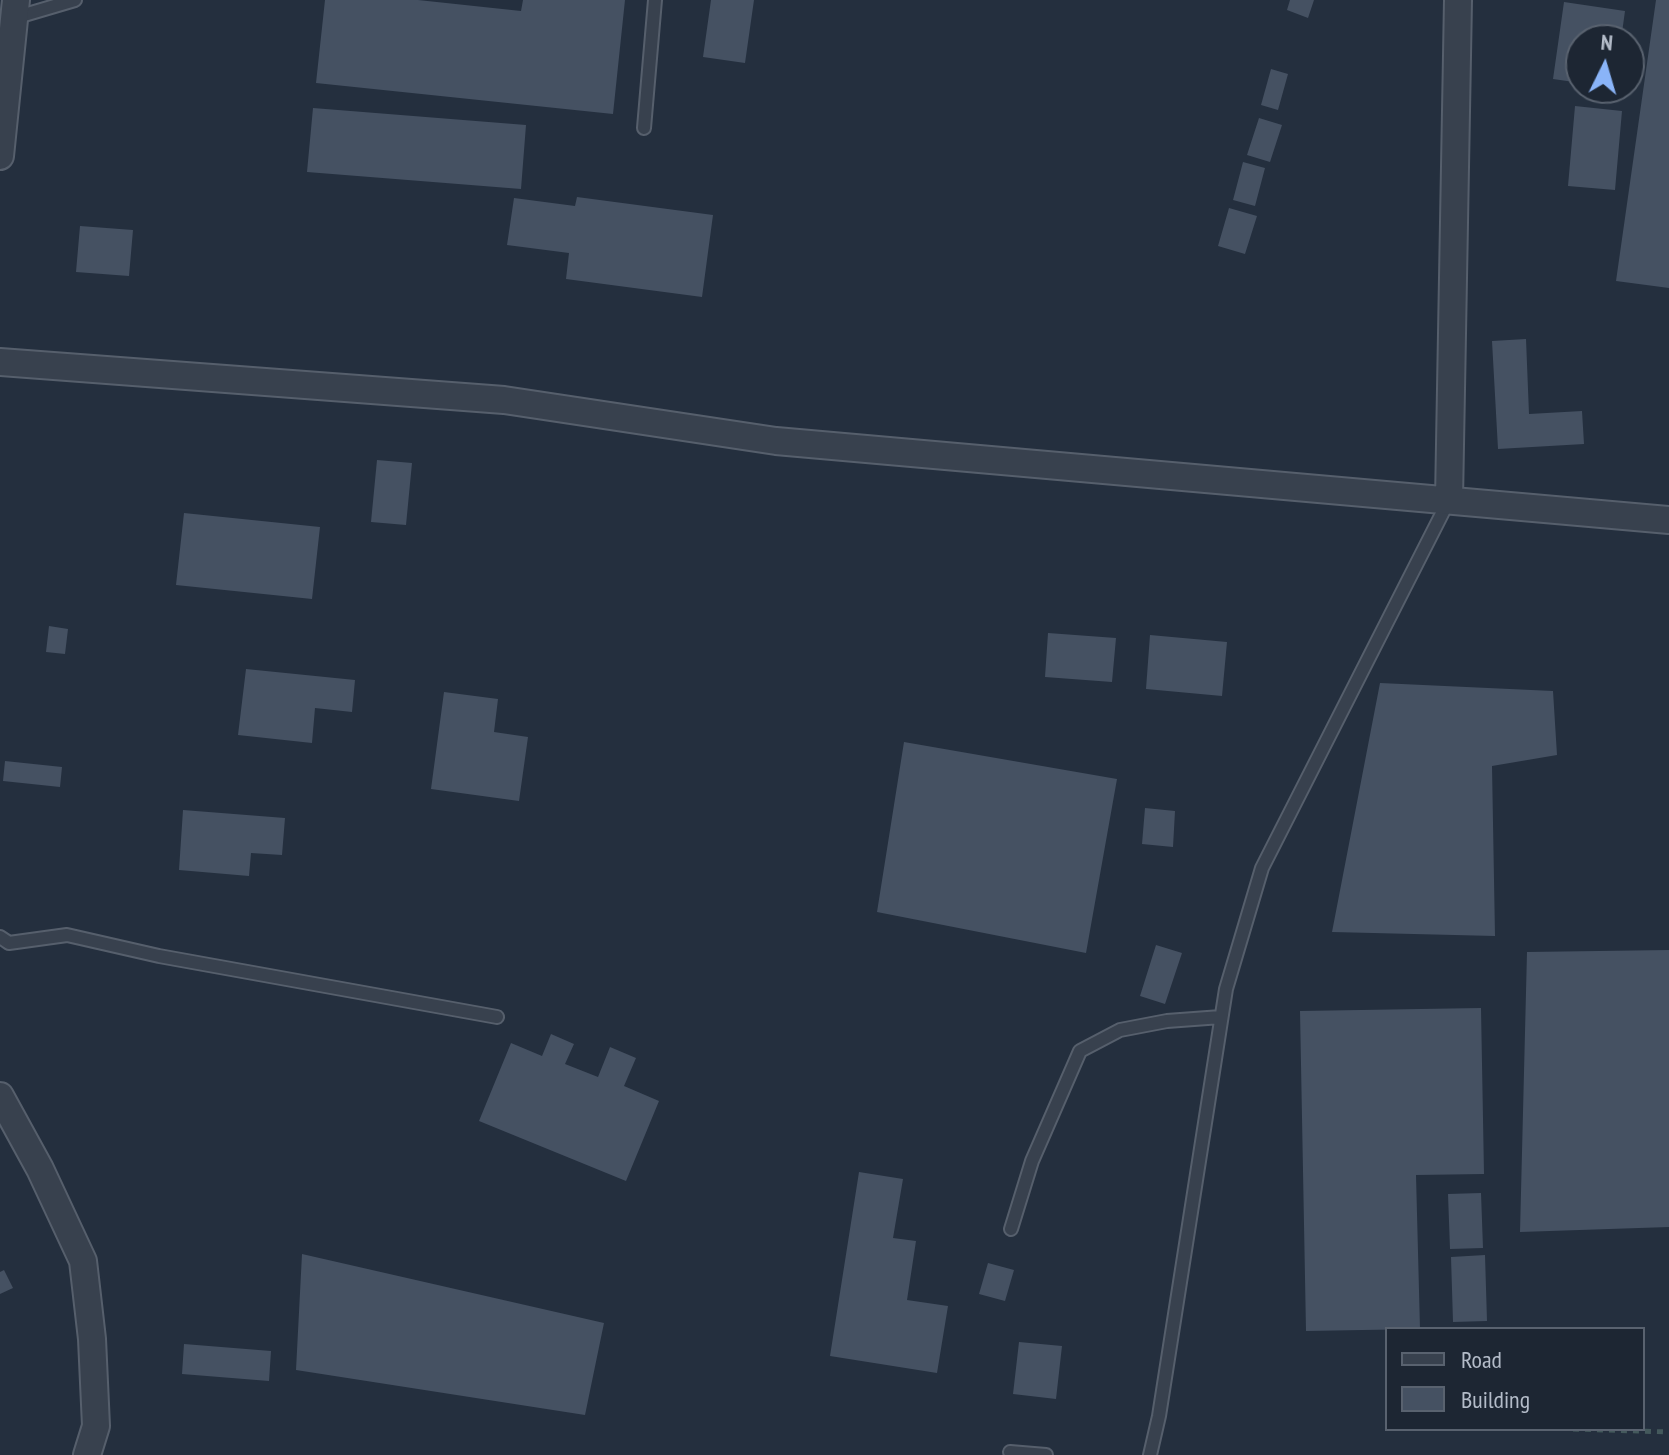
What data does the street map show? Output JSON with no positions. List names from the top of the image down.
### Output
{
  "legend": ["Road", "Building"],
  "north": "top"
}
